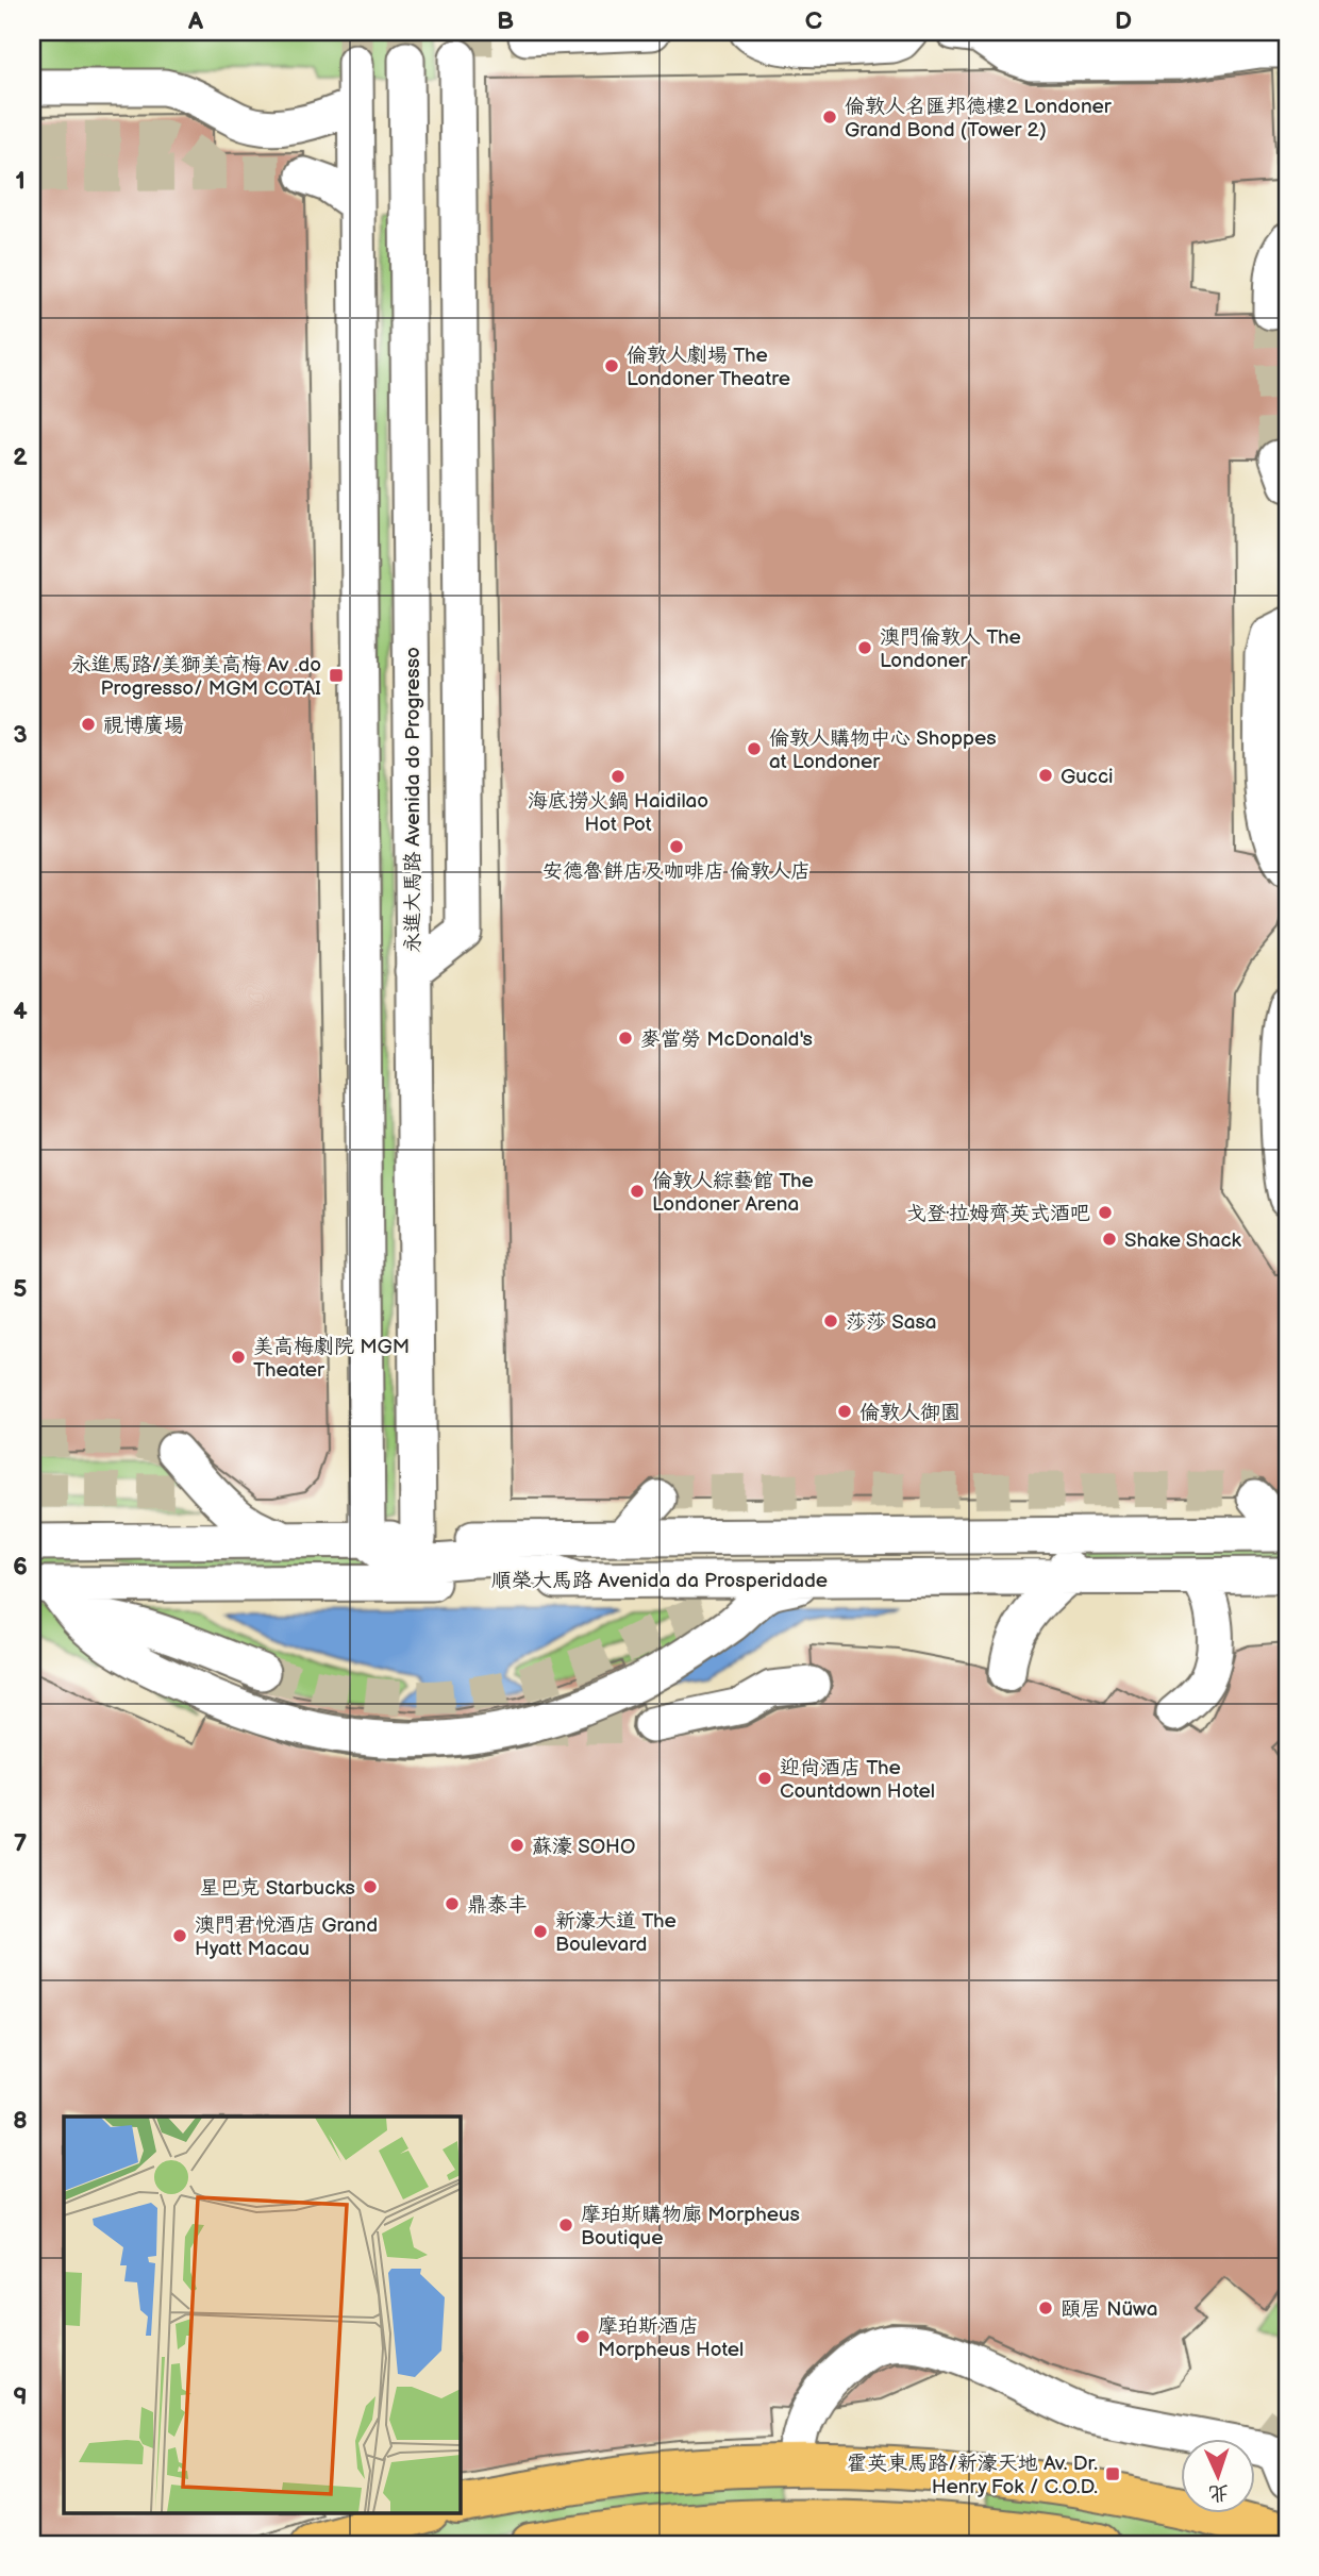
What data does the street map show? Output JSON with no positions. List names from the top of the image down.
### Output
{
  "streets": {
    "street": ["永進大馬路 Avenida do Progresso", "順榮大馬路 Avenida da Prosperidade"]
  },
  "crossings": [
    ["永進大馬路 Avenida do Progresso", "順榮大馬路 Avenida da Prosperidade"]
  ],
  "places": {
    "other": [
      "倫敦人名匯邦德樓2 Londoner Grand Bond (Tower 2)",
      "倫敦人劇場 The Londoner Theatre",
      "澳門倫敦人 The Londoner",
      "視博廣場",
      "倫敦人購物中心 Shoppes at Londoner",
      "Gucci",
      "海底撈火鍋 Haidilao Hot Pot",
      "安德魯餅店及咖啡店 倫敦人店",
      "麥當勞 McDonald's",
      "倫敦人綜藝館 The Londoner Arena",
      "戈登·拉姆齊英式酒吧",
      "Shake Shack",
      "莎莎 Sasa",
      "美高梅劇院 MGM Theater",
      "倫敦人御園",
      "迎尚酒店 The Countdown Hotel",
      "蘇濠 SOHO",
      "星巴克 Starbucks",
      "鼎泰丰",
      "新濠大道 The Boulevard",
      "澳門君悅酒店 Grand Hyatt Macau",
      "摩珀斯購物廊 Morpheus Boutique",
      "頤居 Nüwa",
      "摩珀斯酒店 Morpheus Hotel"
    ],
    "transit": ["永進馬路/美獅美高梅 Av .do Progresso/ MGM COTAI", "霍英東馬路/新濠天地 Av. Dr. Henry Fok / C.O.D."]
  },
  "north": "bottom",
  "grid": {
    "columns": [
      "A",
      "B",
      "C",
      "D"
    ],
    "rows": [
      "1",
      "2",
      "3",
      "4",
      "5",
      "6",
      "7",
      "8",
      "9"
    ]
  }
}
